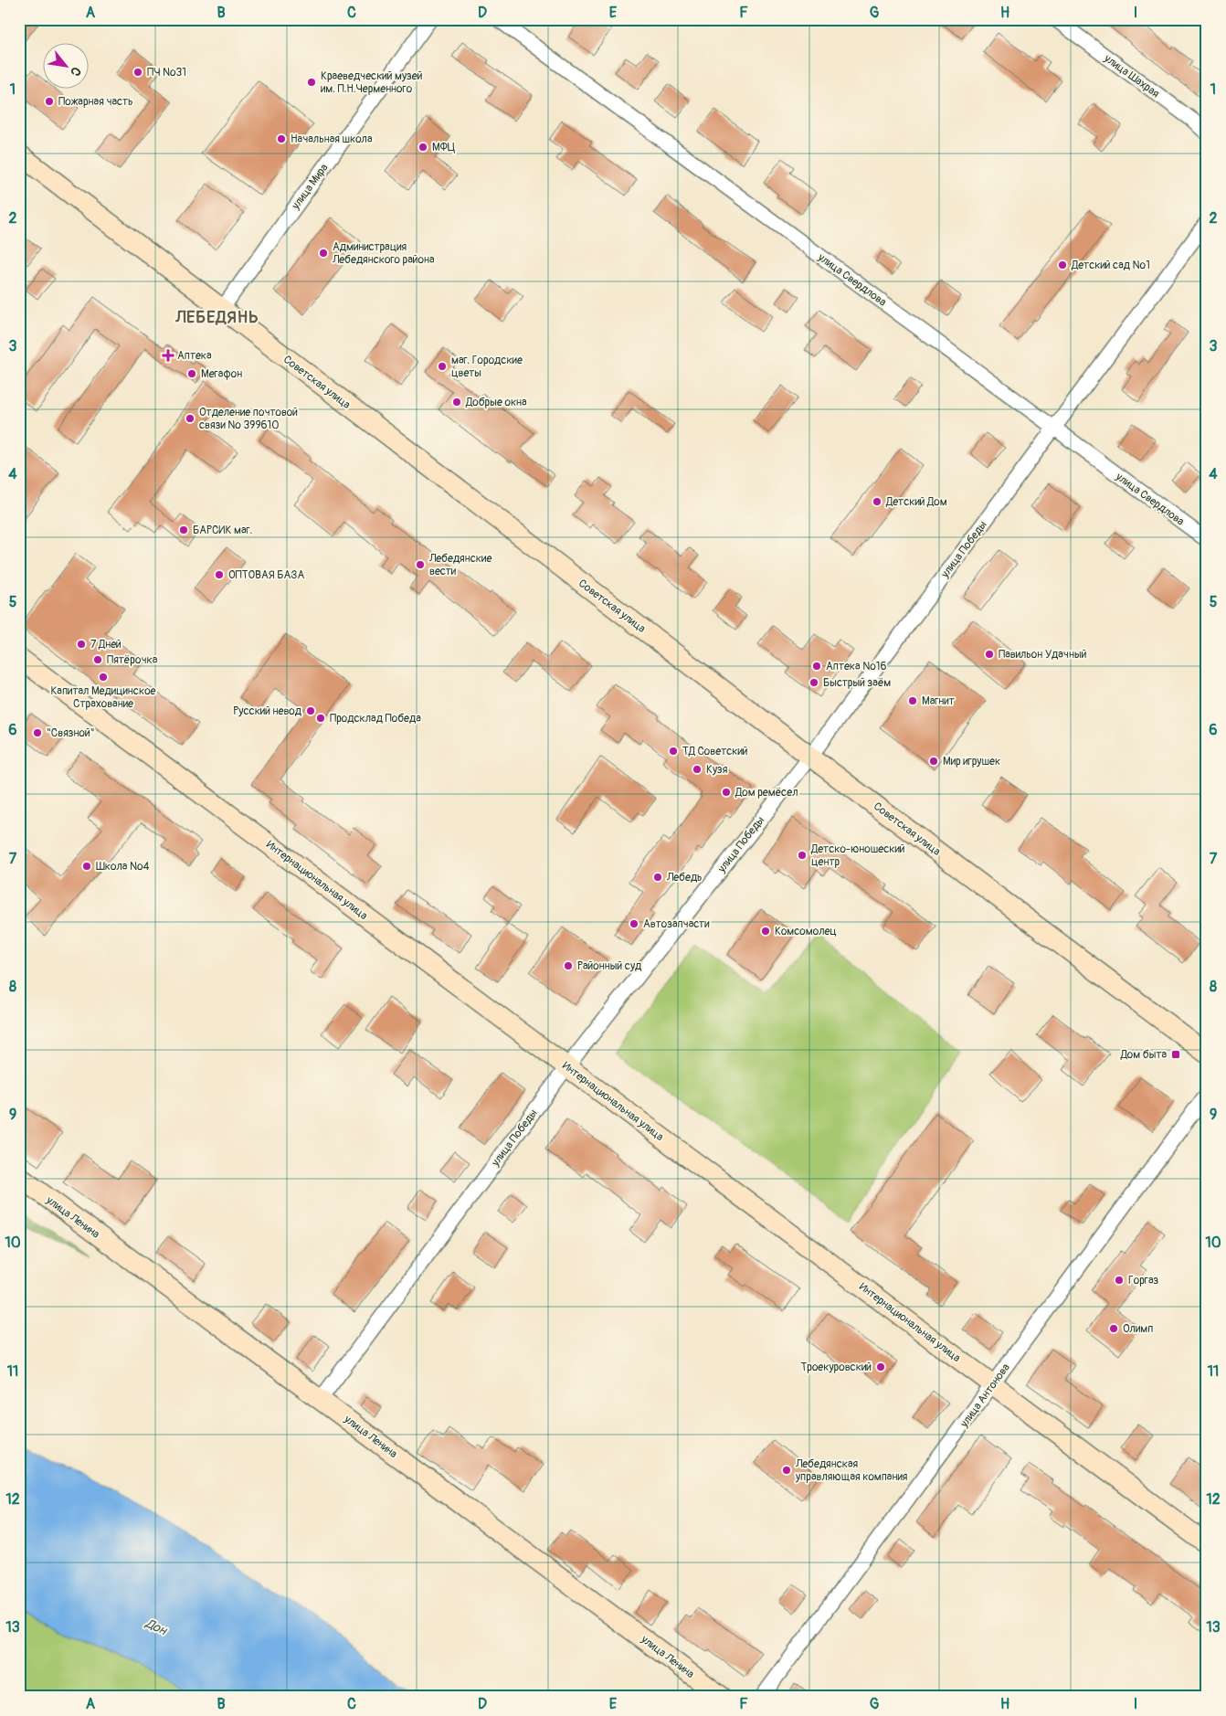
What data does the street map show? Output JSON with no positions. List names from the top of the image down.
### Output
{
  "streets": {
    "main road": ["Советская улица", "Интернациональная улица", "улица Ленина"],
    "street": [
      "улица Шахрая",
      "улица Мира",
      "улица Свердлова",
      "улица Победы",
      "улица Антонова"
    ]
  },
  "crossings": [
    ["улица Мира", "Советская улица"],
    ["улица Свердлова", "улица Победы"],
    ["Советская улица", "улица Победы"],
    ["улица Победы", "Интернациональная улица"],
    ["улица Победы", "улица Ленина"],
    ["Интернациональная улица", "улица Антонова"]
  ],
  "districts": ["ЛЕБЕДЯНЬ"],
  "water": ["Дон"],
  "places": {
    "other": [
      "ПЧ №31",
      "Краеведческий музей им. П.Н.Черменного",
      "Пожарная часть",
      "Начальная школа",
      "МФЦ",
      "Администрация Лебедянского района",
      "Детский сад №1",
      "маг. Городские цветы",
      "Мегафон",
      "Добрые окна",
      "Отделение почтовой связи № 399610",
      "Детский Дом",
      "БАРСИК маг.",
      "Лебедянские вести",
      "ОПТОВАЯ БАЗА",
      "7 Дней",
      "Павильон Удачный",
      "Пятёрочка",
      "Аптека №16",
      "Капитал Медицинское Страхование",
      "Быстрый заём",
      "Магнит",
      "Русский невод",
      "Продсклад Победа",
      "\"Связной\"",
      "ТД Советский",
      "Мир игрушек",
      "Кузя",
      "Дом ремёсел",
      "Детско-юношеский центр",
      "Школа №4",
      "Лебедь",
      "Автозапчасти",
      "Комсомолец",
      "Районный суд",
      "Горгаз",
      "Олимп",
      "Троекуровский",
      "Лебедянская управляющая компания"
    ],
    "health": ["Аптека"],
    "transit": ["Дом быта"]
  },
  "north": "bottom right",
  "grid": {
    "columns": [
      "A",
      "B",
      "C",
      "D",
      "E",
      "F",
      "G",
      "H",
      "I"
    ],
    "rows": [
      "1",
      "2",
      "3",
      "4",
      "5",
      "6",
      "7",
      "8",
      "9",
      "10",
      "11",
      "12",
      "13"
    ]
  }
}
